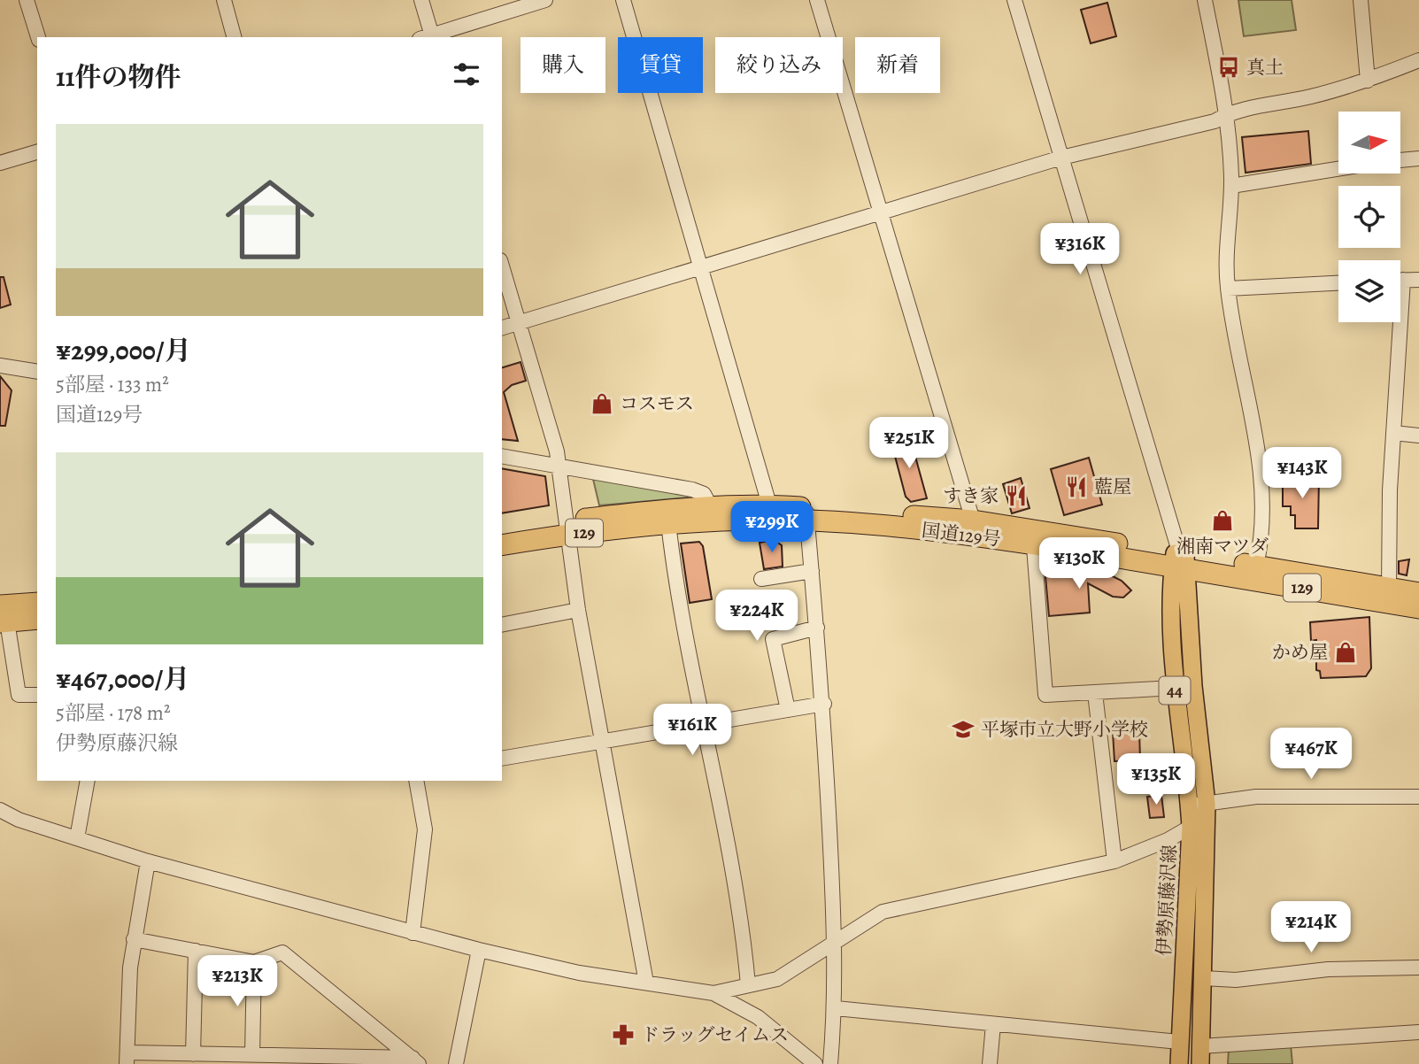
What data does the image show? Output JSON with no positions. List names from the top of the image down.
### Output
{
  "streets": {
    "highway": ["129", "国道129号"],
    "main road": ["44", "伊勢原藤沢線"]
  },
  "crossings": [
    ["国道129号", "伊勢原藤沢線"]
  ],
  "places": {
    "bus stop": ["真土"],
    "shop": ["コスモス", "湘南マツダ", "かめ屋"],
    "restaurant": ["藍屋", "すき家"],
    "school or university": ["平塚市立大野小学校"],
    "pharmacy": ["ドラッグセイムス"]
  },
  "north": "right",
  "page": {
    "chip": [
      "購入",
      "賃貸",
      "絞り込み",
      "新着"
    ],
    "heading": "11件の物件",
    "list": [
      {
        "name": "¥299,000/月",
        "note": "5部屋 · 133 m² · 国道129号"
      },
      {
        "name": "¥467,000/月",
        "note": "5部屋 · 178 m² · 伊勢原藤沢線"
      }
    ],
    "price": [
      "¥316K",
      "¥251K",
      "¥143K",
      "¥299K",
      "¥130K",
      "¥224K",
      "¥161K",
      "¥467K",
      "¥135K",
      "¥214K",
      "¥213K"
    ]
  }
}
